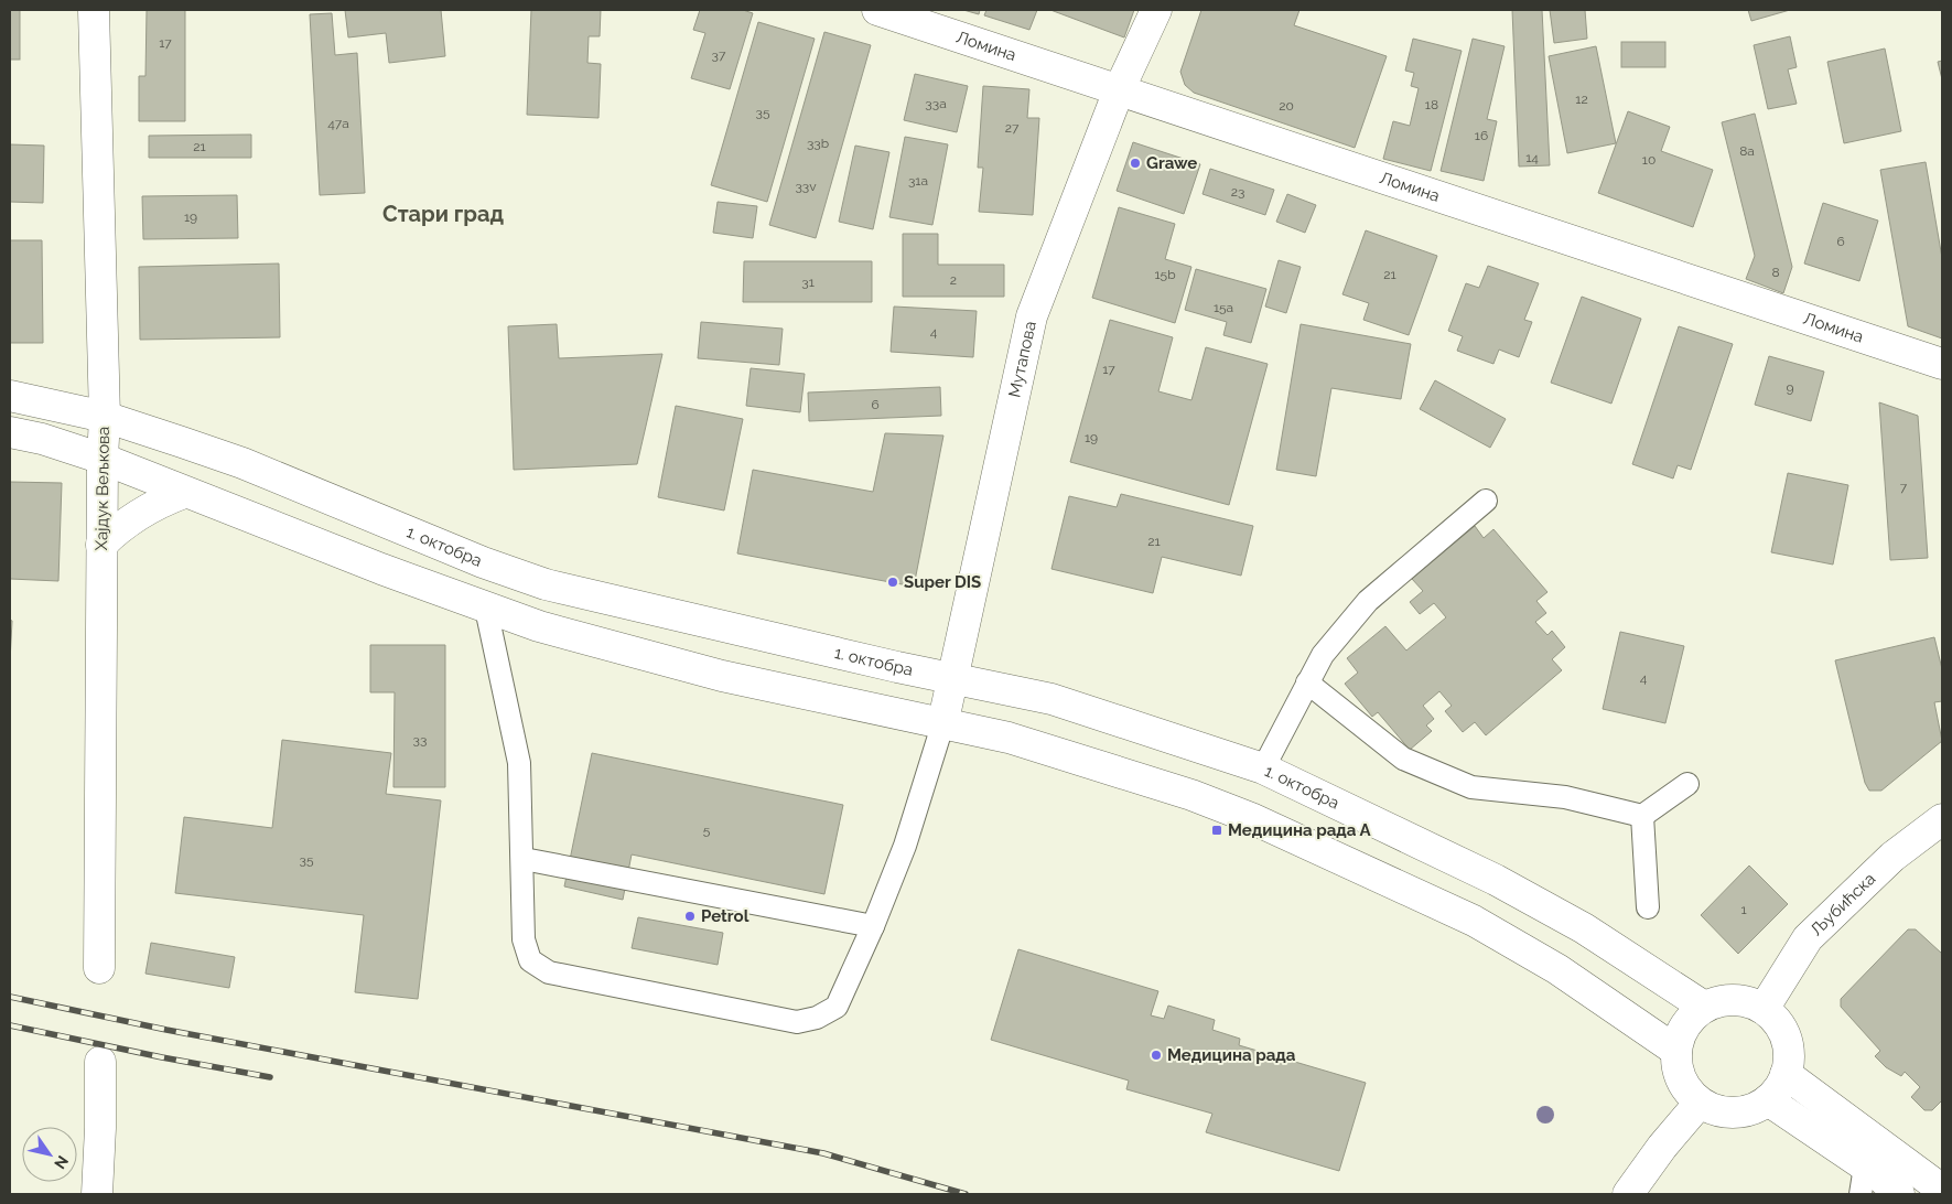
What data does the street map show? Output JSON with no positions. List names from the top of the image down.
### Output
{
  "streets": {
    "main road": [
      "Ломина",
      "Мутапова",
      "Хајдук Вељкова",
      "1. октобра",
      "Љубићска"
    ]
  },
  "crossings": [
    ["Ломина", "Мутапова"],
    ["Мутапова", "1. октобра"],
    ["Хајдук Вељкова", "1. октобра"],
    ["1. октобра", "Љубићска"]
  ],
  "districts": ["Стари град"],
  "places": {
    "other": [
      "Grawe",
      "Super DIS",
      "Petrol",
      "Медицина рада"
    ],
    "transit": ["Медицина рада А"]
  },
  "house_numbers": [
    "17",
    "37",
    "12",
    "33a",
    "18",
    "20",
    "35",
    "47a",
    "27",
    "16",
    "33b",
    "21",
    "8a",
    "14",
    "10",
    "31a",
    "33v",
    "23",
    "19",
    "6",
    "8",
    "15b",
    "21",
    "2",
    "31",
    "15a",
    "4",
    "17",
    "9",
    "6",
    "19",
    "7",
    "21",
    "4",
    "33",
    "5",
    "35",
    "1"
  ],
  "north": "bottom right"
}
